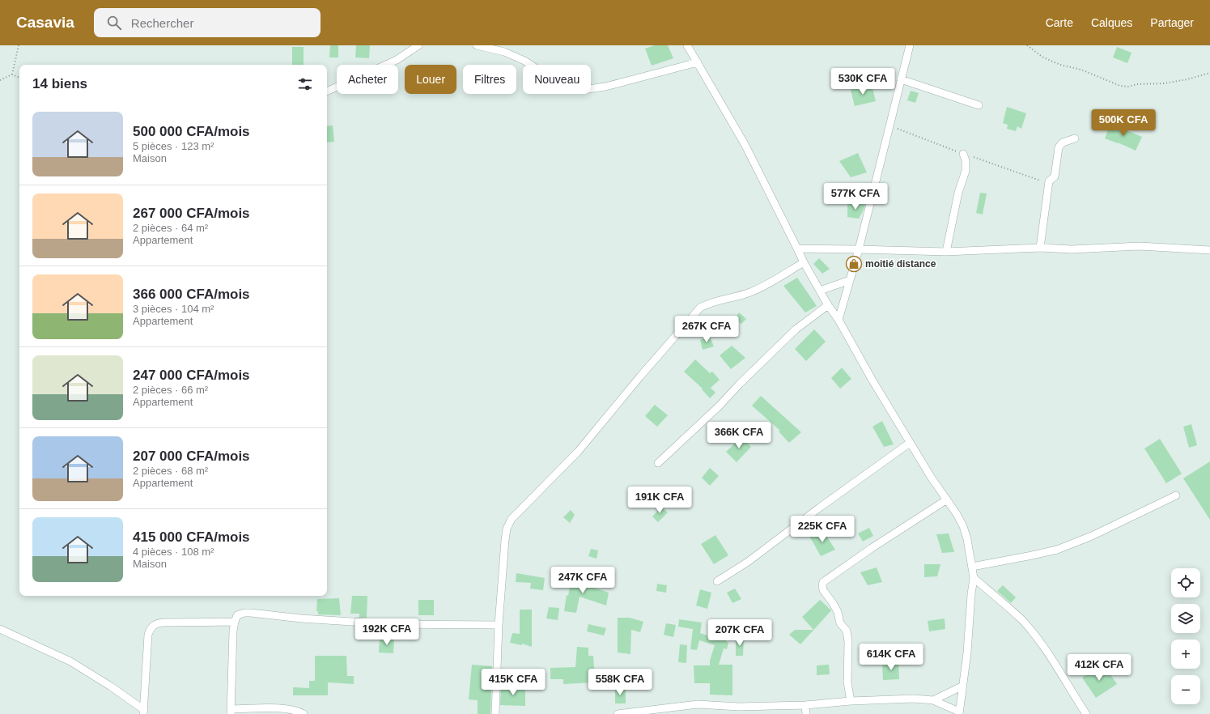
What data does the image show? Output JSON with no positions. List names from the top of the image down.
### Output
{
  "places": {
    "shop": ["moitié distance"]
  },
  "page": {
    "header": "Casavia",
    "search": "Rechercher",
    "nav": ["Carte", "Calques", "Partager"],
    "chip": [
      "Acheter",
      "Louer",
      "Filtres",
      "Nouveau"
    ],
    "heading": "14 biens",
    "price": [
      "530K CFA",
      "500K CFA",
      "577K CFA",
      "267K CFA",
      "366K CFA",
      "191K CFA",
      "225K CFA",
      "247K CFA",
      "192K CFA",
      "207K CFA",
      "614K CFA",
      "412K CFA",
      "415K CFA",
      "558K CFA"
    ],
    "list": [
      {
        "name": "500 000 CFA/mois",
        "note": "5 pièces · 123 m² · Maison"
      },
      {
        "name": "267 000 CFA/mois",
        "note": "2 pièces · 64 m² · Appartement"
      },
      {
        "name": "366 000 CFA/mois",
        "note": "3 pièces · 104 m² · Appartement"
      },
      {
        "name": "247 000 CFA/mois",
        "note": "2 pièces · 66 m² · Appartement"
      },
      {
        "name": "207 000 CFA/mois",
        "note": "2 pièces · 68 m² · Appartement"
      },
      {
        "name": "415 000 CFA/mois",
        "note": "4 pièces · 108 m² · Maison"
      }
    ],
    "map_buttons": ["+", "−"]
  }
}
